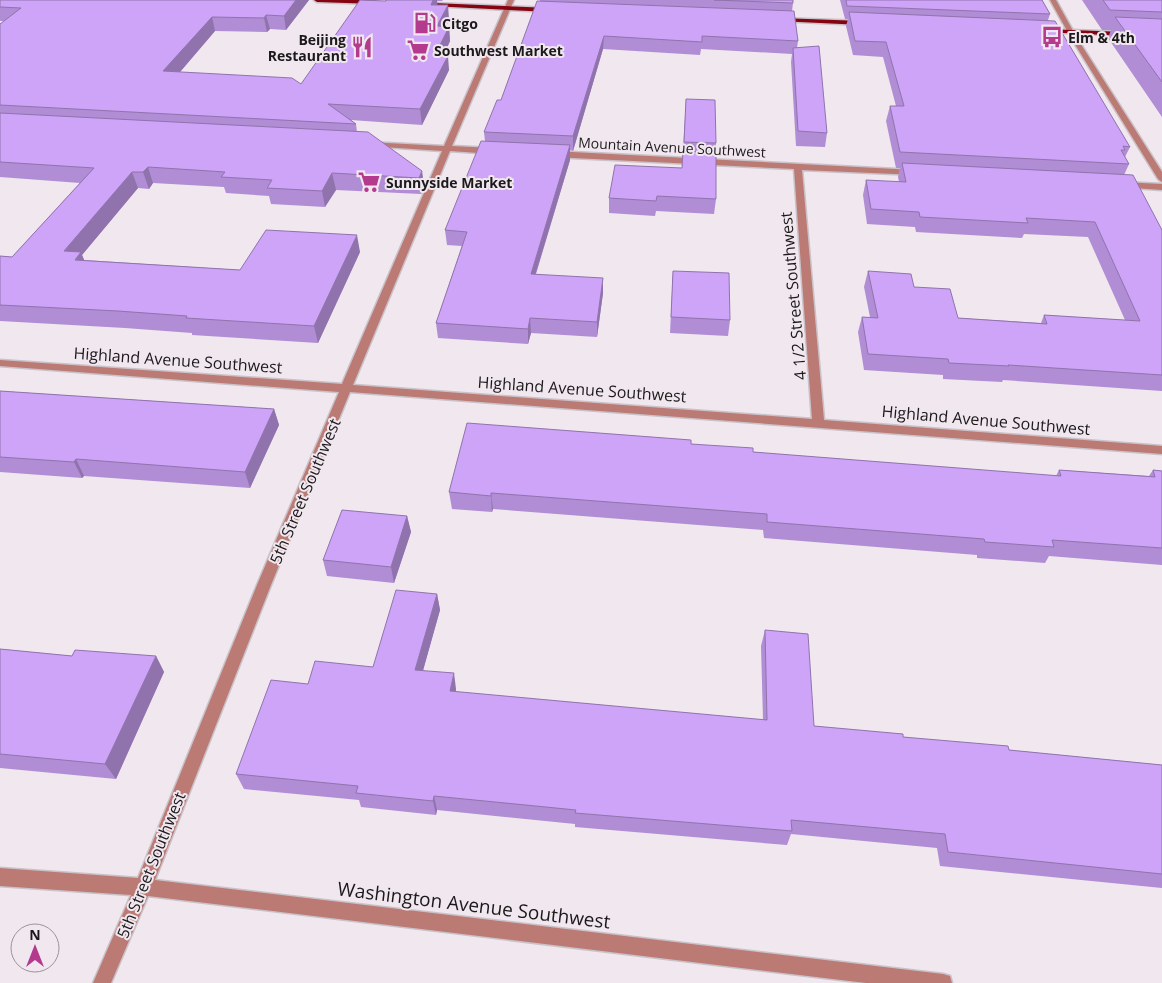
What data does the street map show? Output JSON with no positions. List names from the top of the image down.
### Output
{
  "streets": {
    "street": [
      "Mountain Avenue Southwest",
      "4 1/2 Street Southwest",
      "Highland Avenue Southwest",
      "5th Street Southwest",
      "Washington Avenue Southwest"
    ]
  },
  "crossings": [
    ["Mountain Avenue Southwest", "4 1/2 Street Southwest"],
    ["4 1/2 Street Southwest", "Highland Avenue Southwest"],
    ["Highland Avenue Southwest", "5th Street Southwest"],
    ["5th Street Southwest", "Washington Avenue Southwest"]
  ],
  "places": {
    "fuel station": ["Citgo"],
    "bus stop": ["Elm & 4th"],
    "restaurant": ["Beijing Restaurant"],
    "supermarket": ["Southwest Market", "Sunnyside Market"]
  },
  "north": "top"
}
